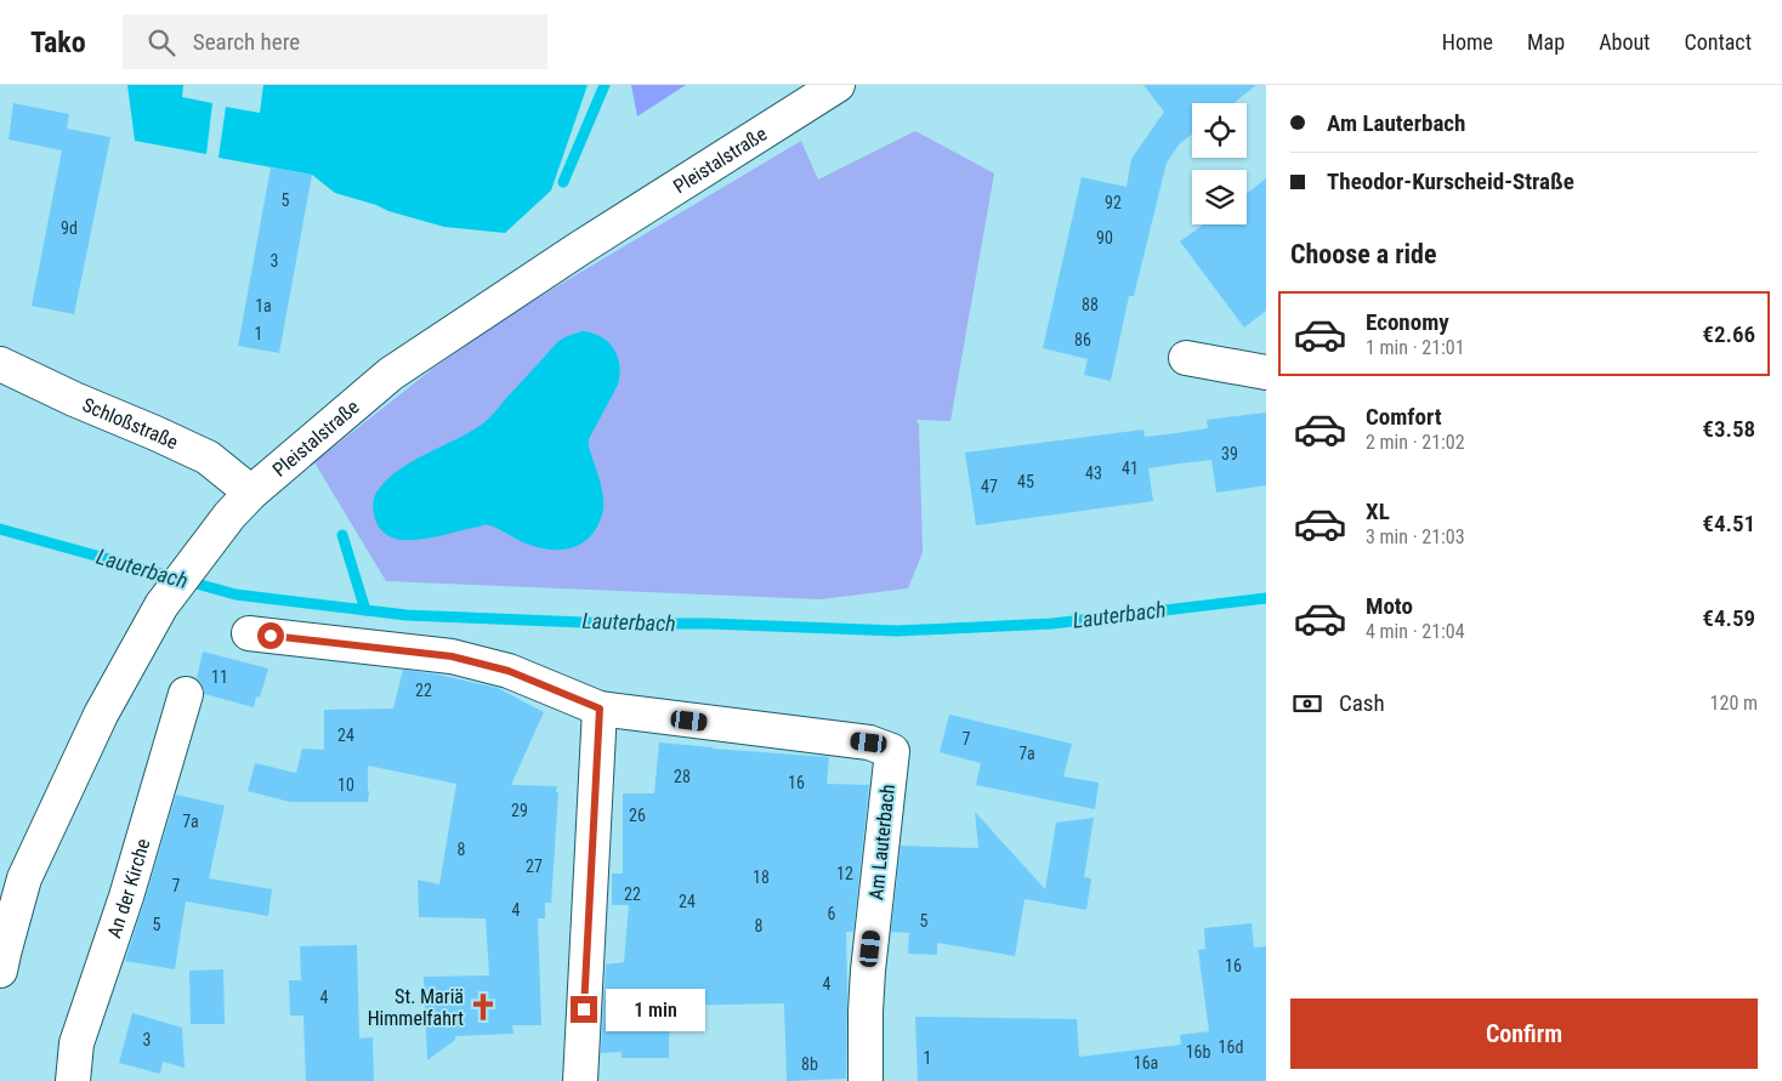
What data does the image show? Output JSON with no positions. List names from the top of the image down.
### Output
{
  "streets": {
    "street": [
      "Pleistalstraße",
      "Schloßstraße",
      "Am Lauterbach",
      "An der Kirche"
    ]
  },
  "crossings": [
    ["Pleistalstraße", "Schloßstraße"]
  ],
  "water": ["Lauterbach"],
  "places": {
    "church": ["St. Mariä Himmelfahrt"]
  },
  "house_numbers": [
    "5",
    "92",
    "9d",
    "90",
    "3",
    "88",
    "1a",
    "1",
    "86",
    "39",
    "41",
    "43",
    "45",
    "47",
    "11",
    "22",
    "24",
    "7",
    "7a",
    "28",
    "16",
    "10",
    "29",
    "26",
    "7a",
    "8",
    "27",
    "12",
    "18",
    "7",
    "22",
    "24",
    "4",
    "6",
    "5",
    "5",
    "8",
    "16",
    "4",
    "4",
    "3",
    "16d",
    "16b",
    "1",
    "16a",
    "8b"
  ],
  "page": {
    "header": "Tako",
    "search": "Search here",
    "nav": [
      "Home",
      "Map",
      "About",
      "Contact"
    ],
    "banner": ["Am Lauterbach", "Theodor-Kurscheid-Straße"],
    "heading": "Choose a ride",
    "list": [
      {
        "name": "Economy",
        "note": "1 min · 21:01",
        "value": "€2.66"
      },
      {
        "name": "Comfort",
        "note": "2 min · 21:02",
        "value": "€3.58"
      },
      {
        "name": "XL",
        "note": "3 min · 21:03",
        "value": "€4.51"
      },
      {
        "name": "Moto",
        "note": "4 min · 21:04",
        "value": "€4.59"
      }
    ],
    "pay": ["Cash", "120 m"],
    "buttons": "Confirm",
    "bubble": "1 min"
  }
}
